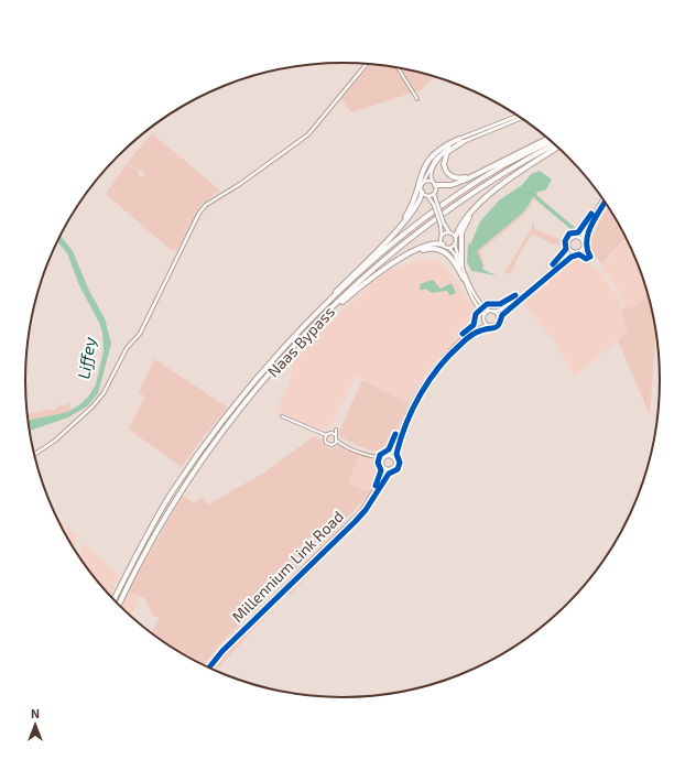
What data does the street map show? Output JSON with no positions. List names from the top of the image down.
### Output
{
  "streets": {
    "highway": ["Naas Bypass"],
    "main road": ["Millennium Link Road"]
  },
  "water": ["Liffey"],
  "north": "top"
}
